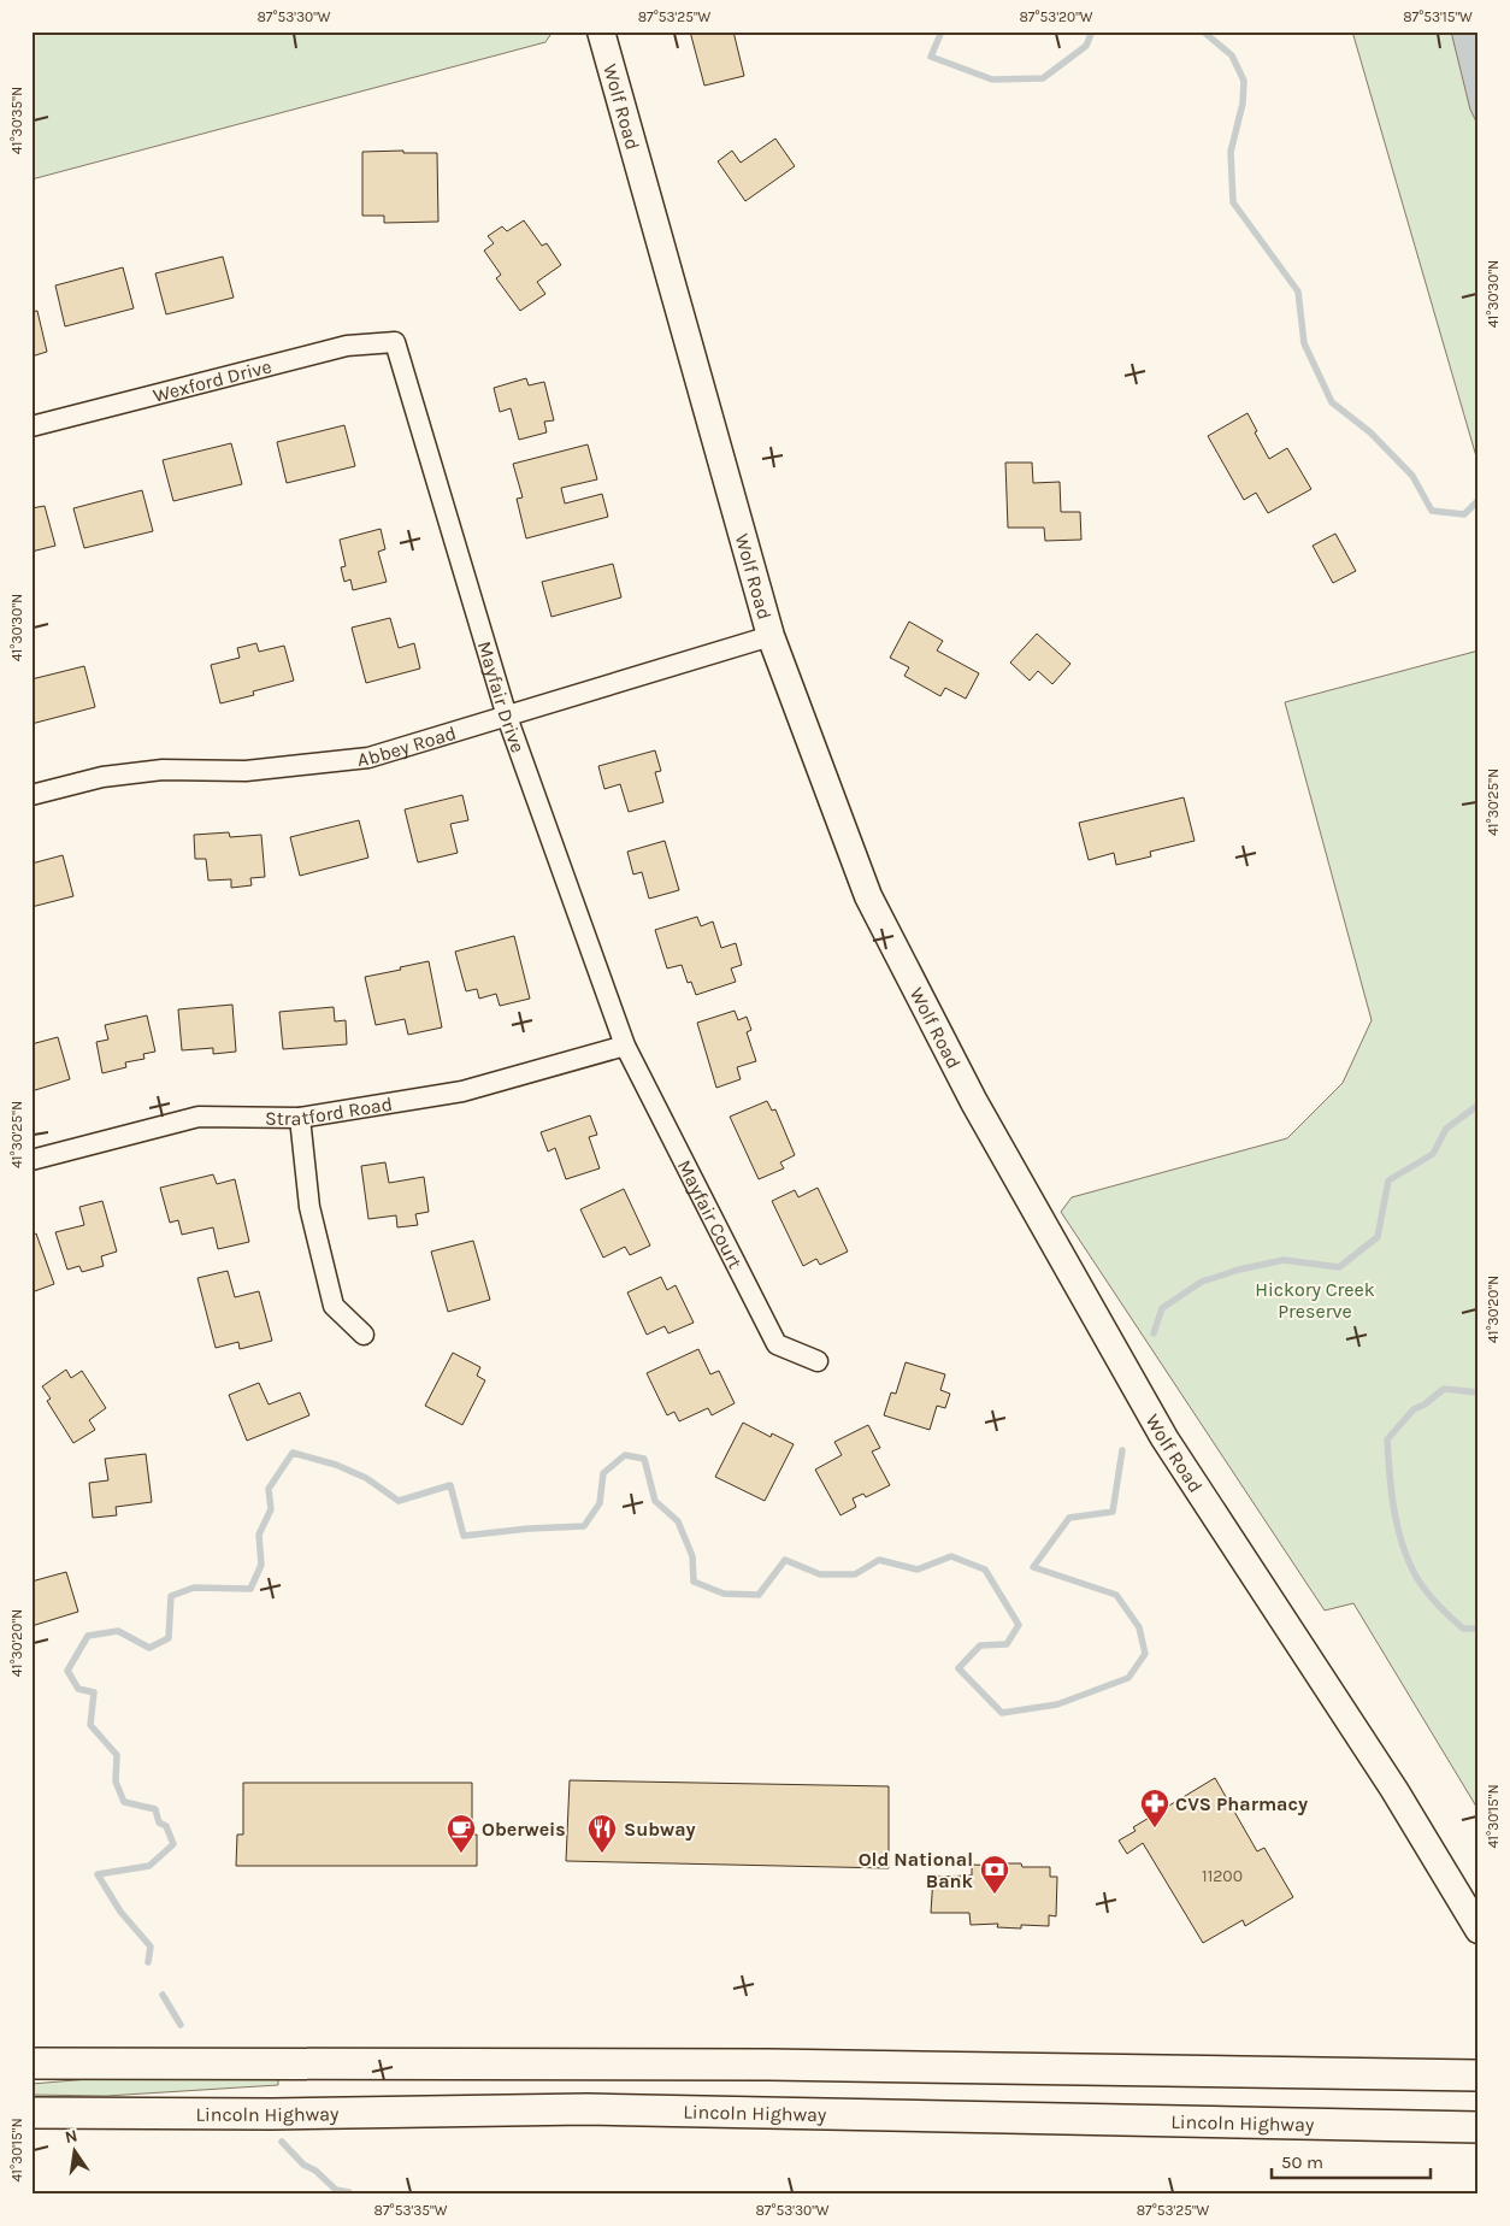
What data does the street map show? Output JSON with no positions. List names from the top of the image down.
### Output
{
  "streets": {
    "main road": ["Wolf Road", "Lincoln Highway"],
    "street": [
      "Wexford Drive",
      "Mayfair Drive",
      "Abbey Road",
      "Stratford Road",
      "Mayfair Court"
    ]
  },
  "crossings": [
    ["Wolf Road", "Abbey Road"],
    ["Wexford Drive", "Mayfair Drive"],
    ["Mayfair Drive", "Abbey Road"],
    ["Mayfair Drive", "Stratford Road"],
    ["Mayfair Drive", "Mayfair Court"],
    ["Stratford Road", "Mayfair Court"]
  ],
  "parks": ["Hickory Creek Preserve"],
  "places": {
    "pharmacy": ["CVS Pharmacy"],
    "cafe": ["Oberweis"],
    "restaurant": ["Subway"],
    "bank": ["Old National Bank"]
  },
  "house_numbers": ["11200"],
  "scale_bar": "50 m",
  "north": "top",
  "coordinates": [
    "87°53'30\"W",
    "87°53'25\"W",
    "87°53'20\"W",
    "87°53'15\"W",
    "41°30'35\"N",
    "41°30'30\"N",
    "41°30'25\"N",
    "41°30'20\"N",
    "41°30'15\"N",
    "87°53'35\"W"
  ]
}
